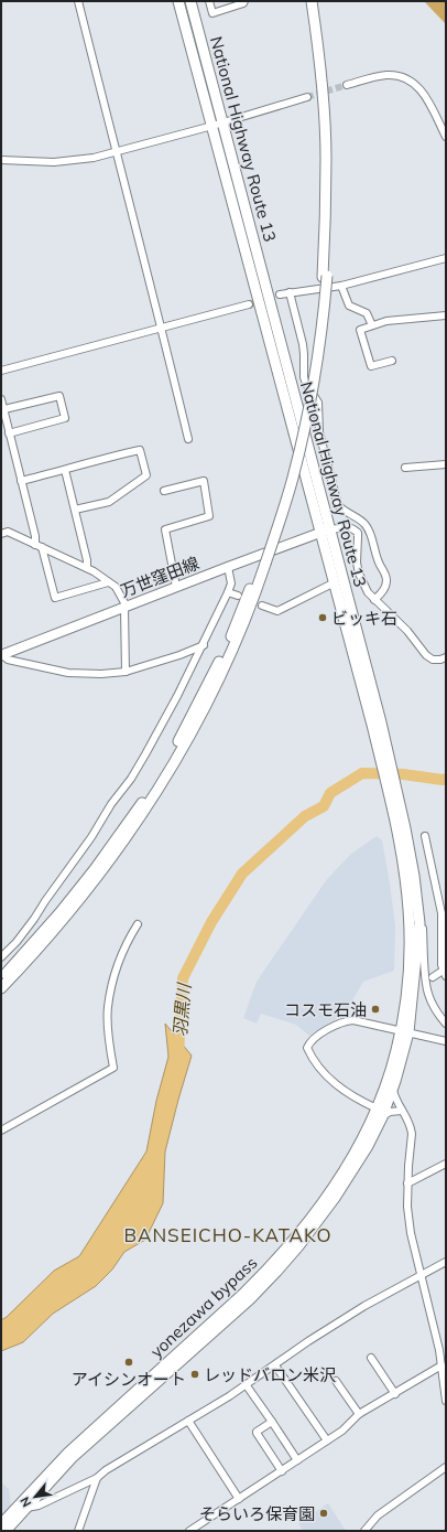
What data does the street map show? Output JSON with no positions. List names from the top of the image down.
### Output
{
  "streets": {
    "highway": ["National Highway Route 13", "yonezawa bypass"],
    "main road": ["万世窪田線"]
  },
  "crossings": [
    ["National Highway Route 13", "万世窪田線"],
    ["National Highway Route 13", "yonezawa bypass"]
  ],
  "districts": ["BANSEICHO-KATAKO"],
  "water": ["羽黒川"],
  "places": [
    "ビッキ石",
    "コスモ石油",
    "アイシンオート",
    "レッドバロン米沢",
    "そらいろ保育園"
  ],
  "north": "bottom left"
}
